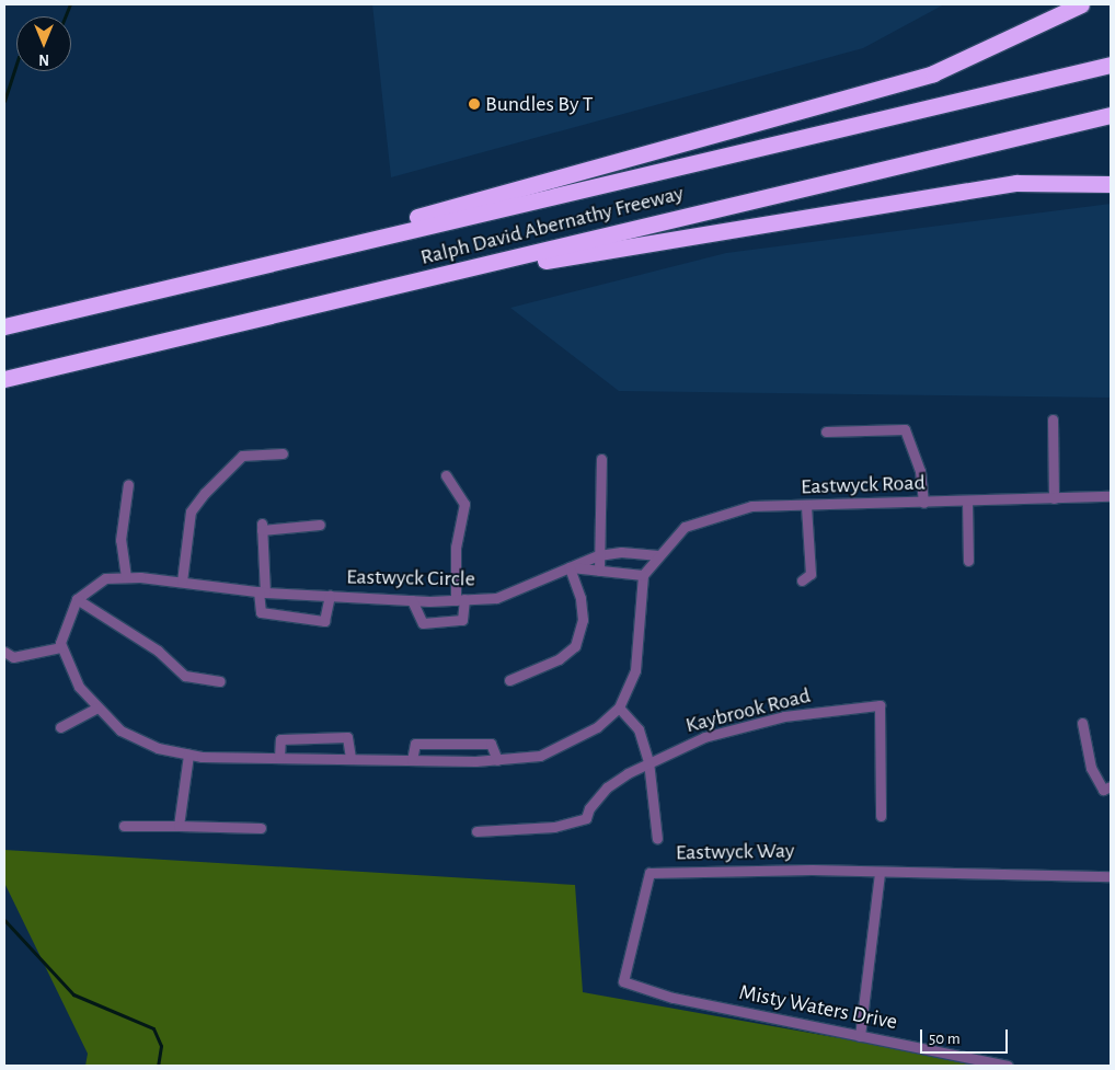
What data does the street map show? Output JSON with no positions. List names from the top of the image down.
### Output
{
  "streets": {
    "highway": ["Ralph David Abernathy Freeway"],
    "street": [
      "Eastwyck Road",
      "Eastwyck Circle",
      "Kaybrook Road",
      "Eastwyck Way",
      "Misty Waters Drive"
    ]
  },
  "crossings": [
    ["Eastwyck Road", "Eastwyck Circle"],
    ["Kaybrook Road", "Eastwyck Way"],
    ["Eastwyck Way", "Misty Waters Drive"]
  ],
  "places": ["Bundles By T"],
  "scale_bar": "50 m",
  "north": "bottom"
}
